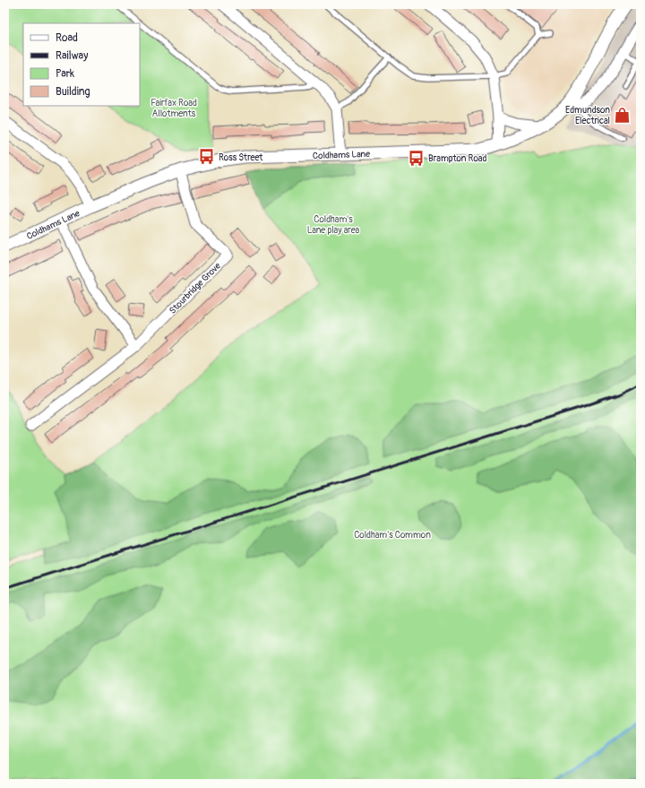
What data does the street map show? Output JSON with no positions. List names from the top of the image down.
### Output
{
  "streets": {
    "street": ["Coldhams Lane", "Stourbridge Grove"]
  },
  "crossings": [
    ["Coldhams Lane", "Stourbridge Grove"]
  ],
  "parks": ["Fairfax Road Allotments", "Coldham's Lane play area", "Coldham's Common"],
  "places": {
    "shop": ["Edmundson Electrical"],
    "bus stop": ["Ross Street", "Brampton Road"]
  },
  "legend": [
    "Road",
    "Railway",
    "Park",
    "Building"
  ]
}
